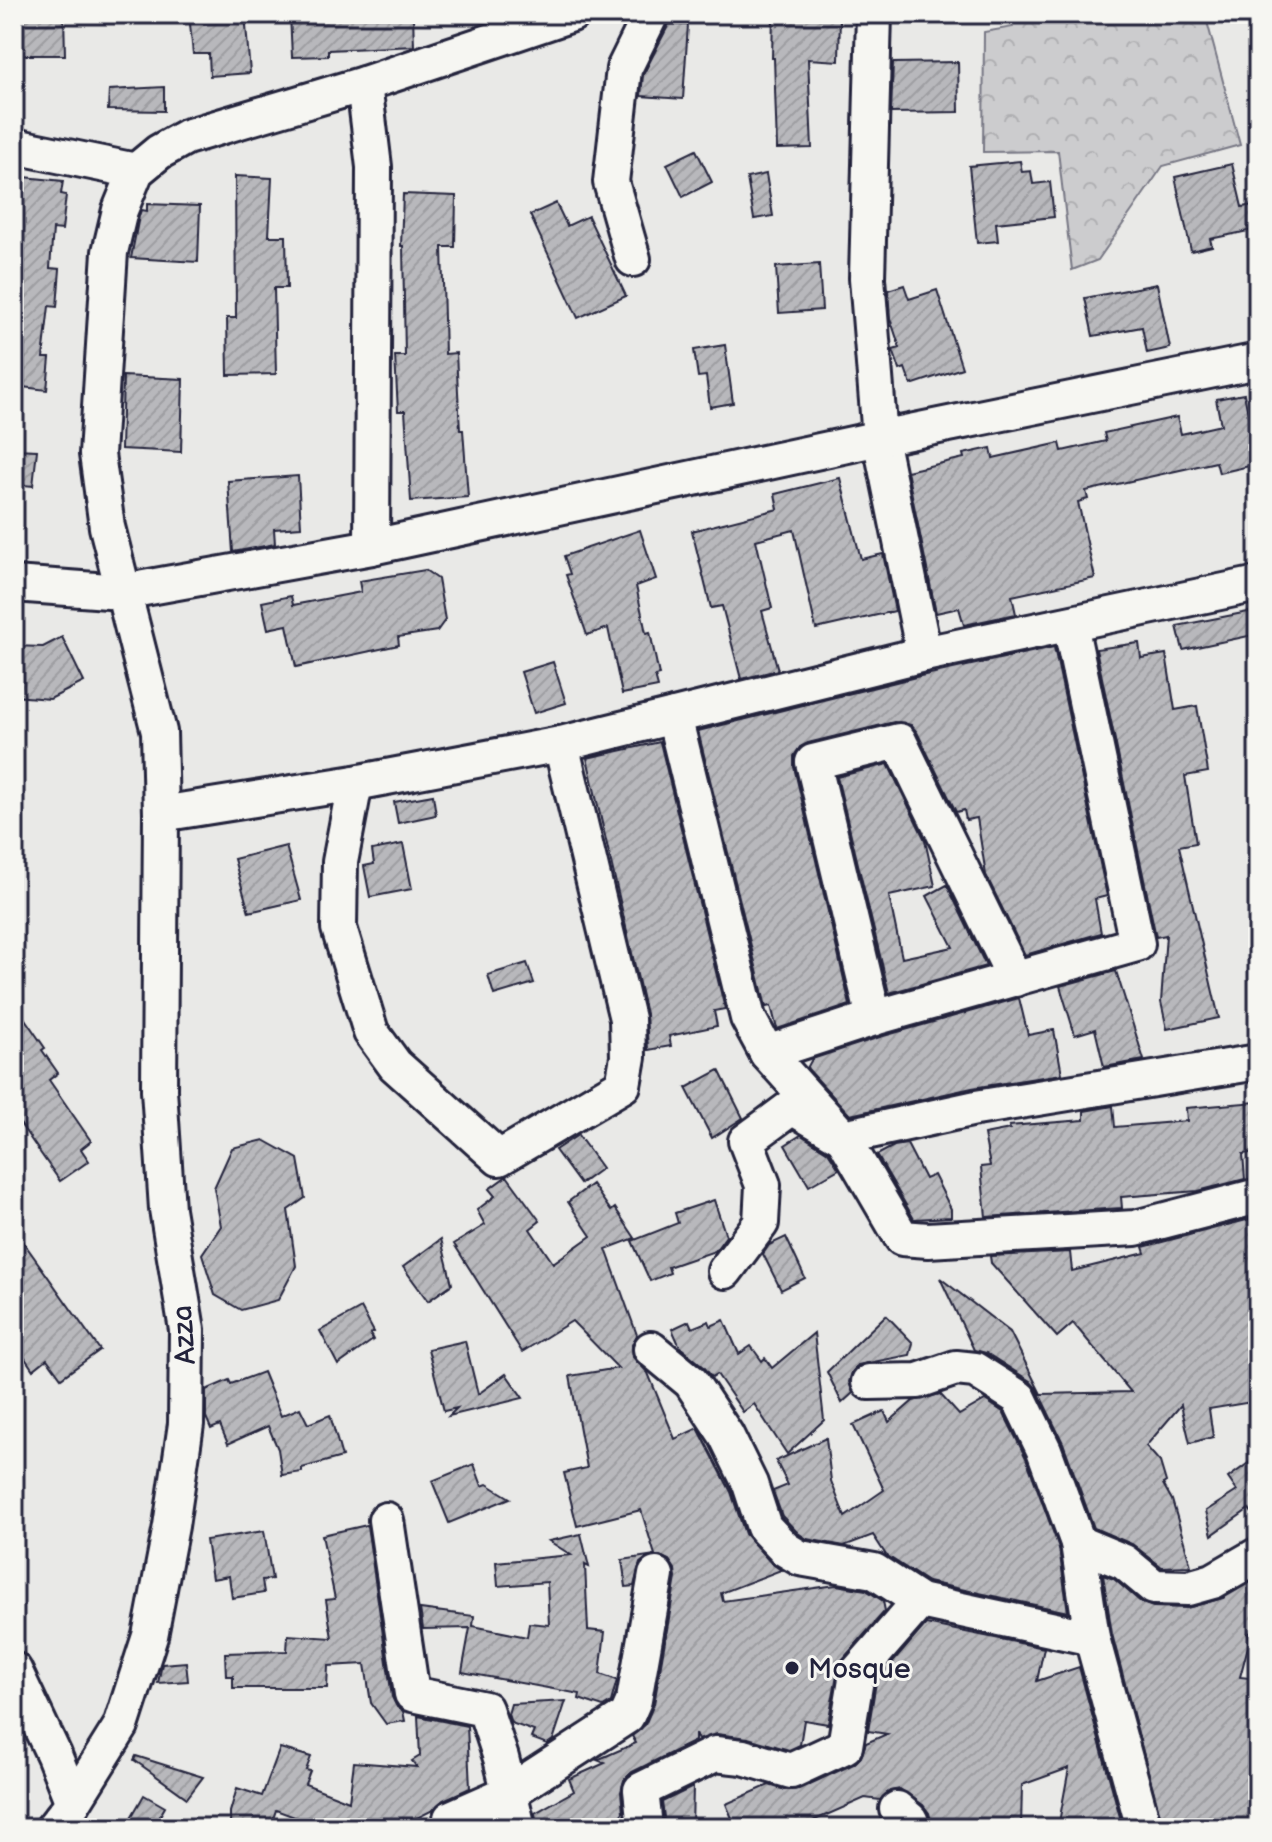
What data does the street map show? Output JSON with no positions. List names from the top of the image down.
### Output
{
  "streets": {
    "street": ["Azza"]
  },
  "places": ["Mosque"]
}
